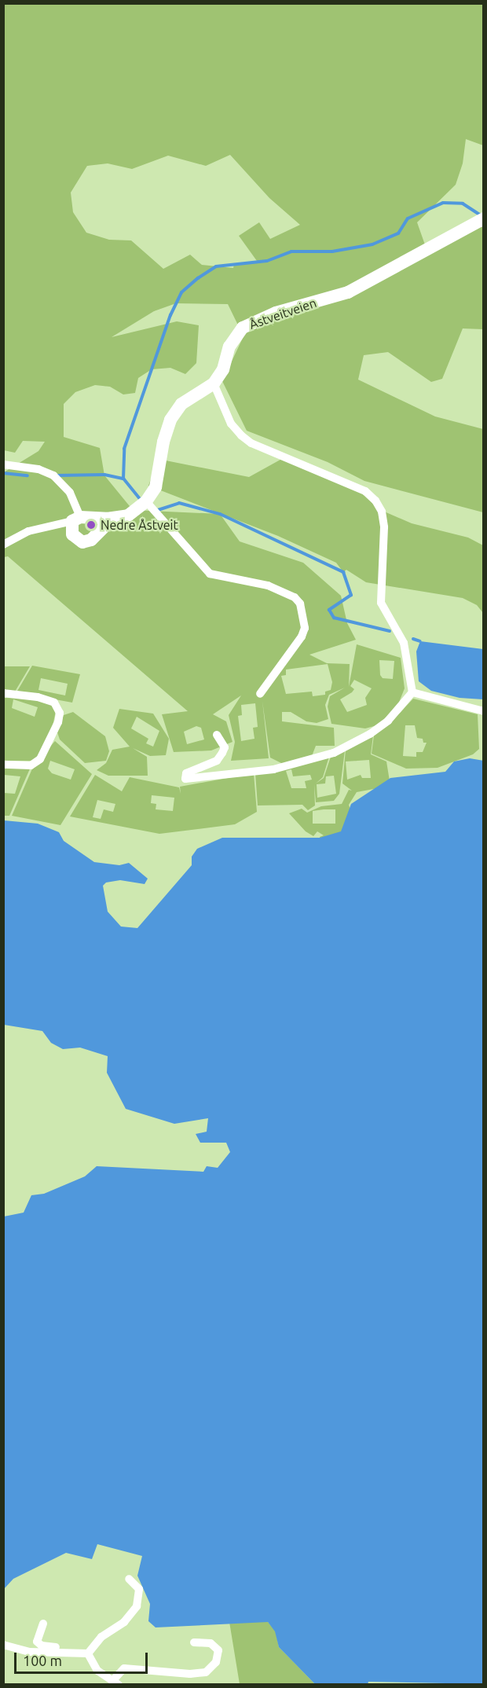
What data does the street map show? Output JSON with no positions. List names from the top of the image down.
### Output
{
  "streets": {
    "street": ["Åstveitveien"]
  },
  "places": ["Nedre Åstveit"],
  "scale_bar": "100 m"
}
